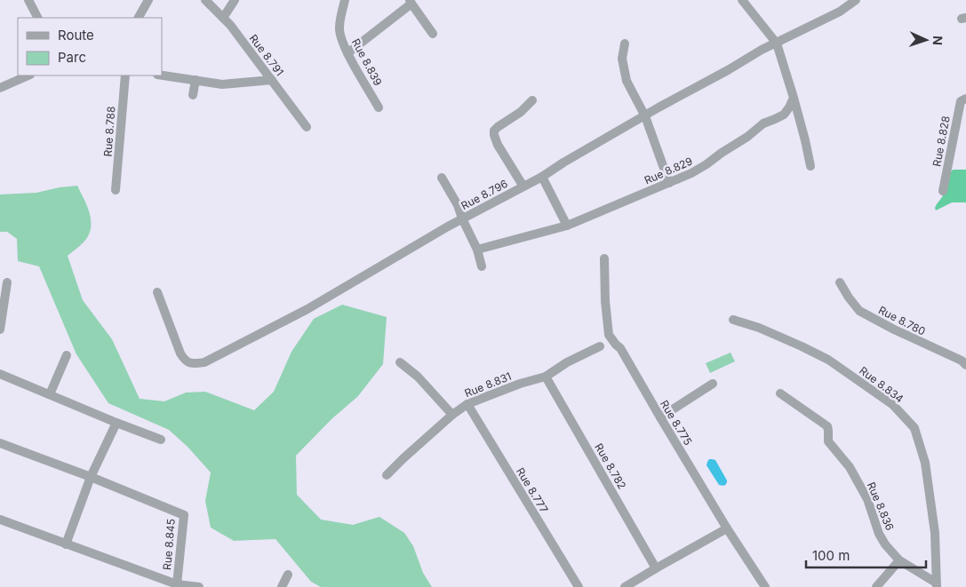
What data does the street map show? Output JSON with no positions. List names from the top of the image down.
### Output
{
  "streets": {
    "street": [
      "Rue 8.791",
      "Rue 8.839",
      "Rue 8.788",
      "Rue 8.828",
      "Rue 8.829",
      "Rue 8.796",
      "Rue 8.780",
      "Rue 8.831",
      "Rue 8.834",
      "Rue 8.775",
      "Rue 8.782",
      "Rue 8.777",
      "Rue 8.836",
      "Rue 8.845"
    ]
  },
  "crossings": [
    ["Rue 8.831", "Rue 8.782"],
    ["Rue 8.831", "Rue 8.777"],
    ["Rue 8.834", "Rue 8.836"]
  ],
  "legend": ["Route", "Parc"],
  "scale_bar": "100 m",
  "north": "right"
}
